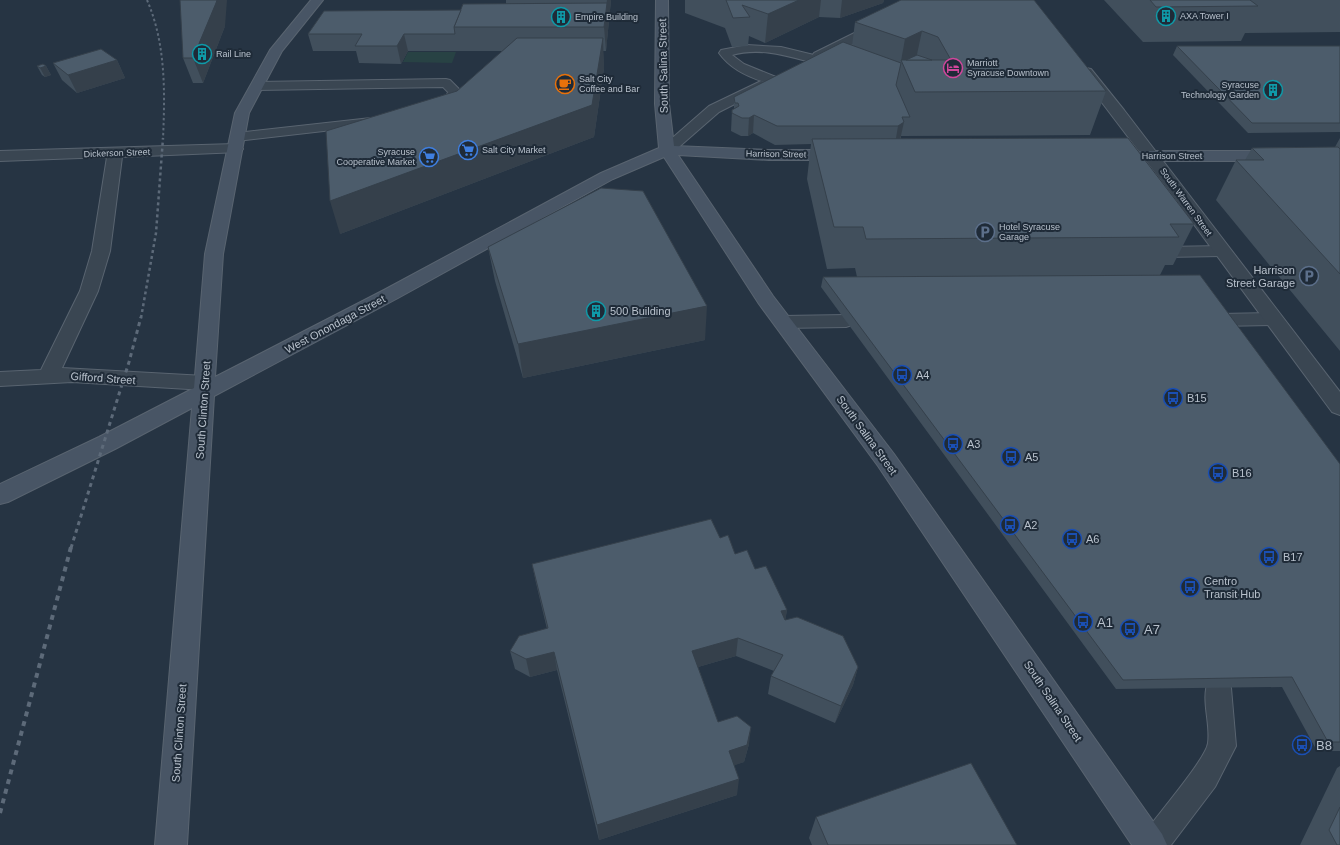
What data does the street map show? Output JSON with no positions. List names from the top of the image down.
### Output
{
  "streets": {
    "main road": [
      "South Salina Street",
      "Harrison Street",
      "West Onondaga Street",
      "South Clinton Street"
    ],
    "street": ["Dickerson Street", "South Warren Street", "Gifford Street"]
  },
  "crossings": [
    ["South Salina Street", "Harrison Street"],
    ["South Salina Street", "West Onondaga Street"],
    ["Dickerson Street", "South Clinton Street"],
    ["Harrison Street", "South Warren Street"],
    ["Harrison Street", "West Onondaga Street"],
    ["West Onondaga Street", "Gifford Street"],
    ["West Onondaga Street", "South Clinton Street"],
    ["Gifford Street", "South Clinton Street"]
  ],
  "places": {
    "building": [
      "AXA Tower I",
      "Empire Building",
      "Rail Line",
      "Syracuse Technology Garden",
      "500 Building"
    ],
    "hotel": ["Marriott Syracuse Downtown"],
    "cafe": ["Salt City Coffee and Bar"],
    "supermarket": ["Salt City Market", "Syracuse Cooperative Market"],
    "parking": ["Hotel Syracuse Garage", "Harrison Street Garage"],
    "bus stop": [
      "A4",
      "B15",
      "A3",
      "A5",
      "B16",
      "A2",
      "A6",
      "B17",
      "Centro Transit Hub",
      "A1",
      "A7",
      "B8"
    ]
  }
}
